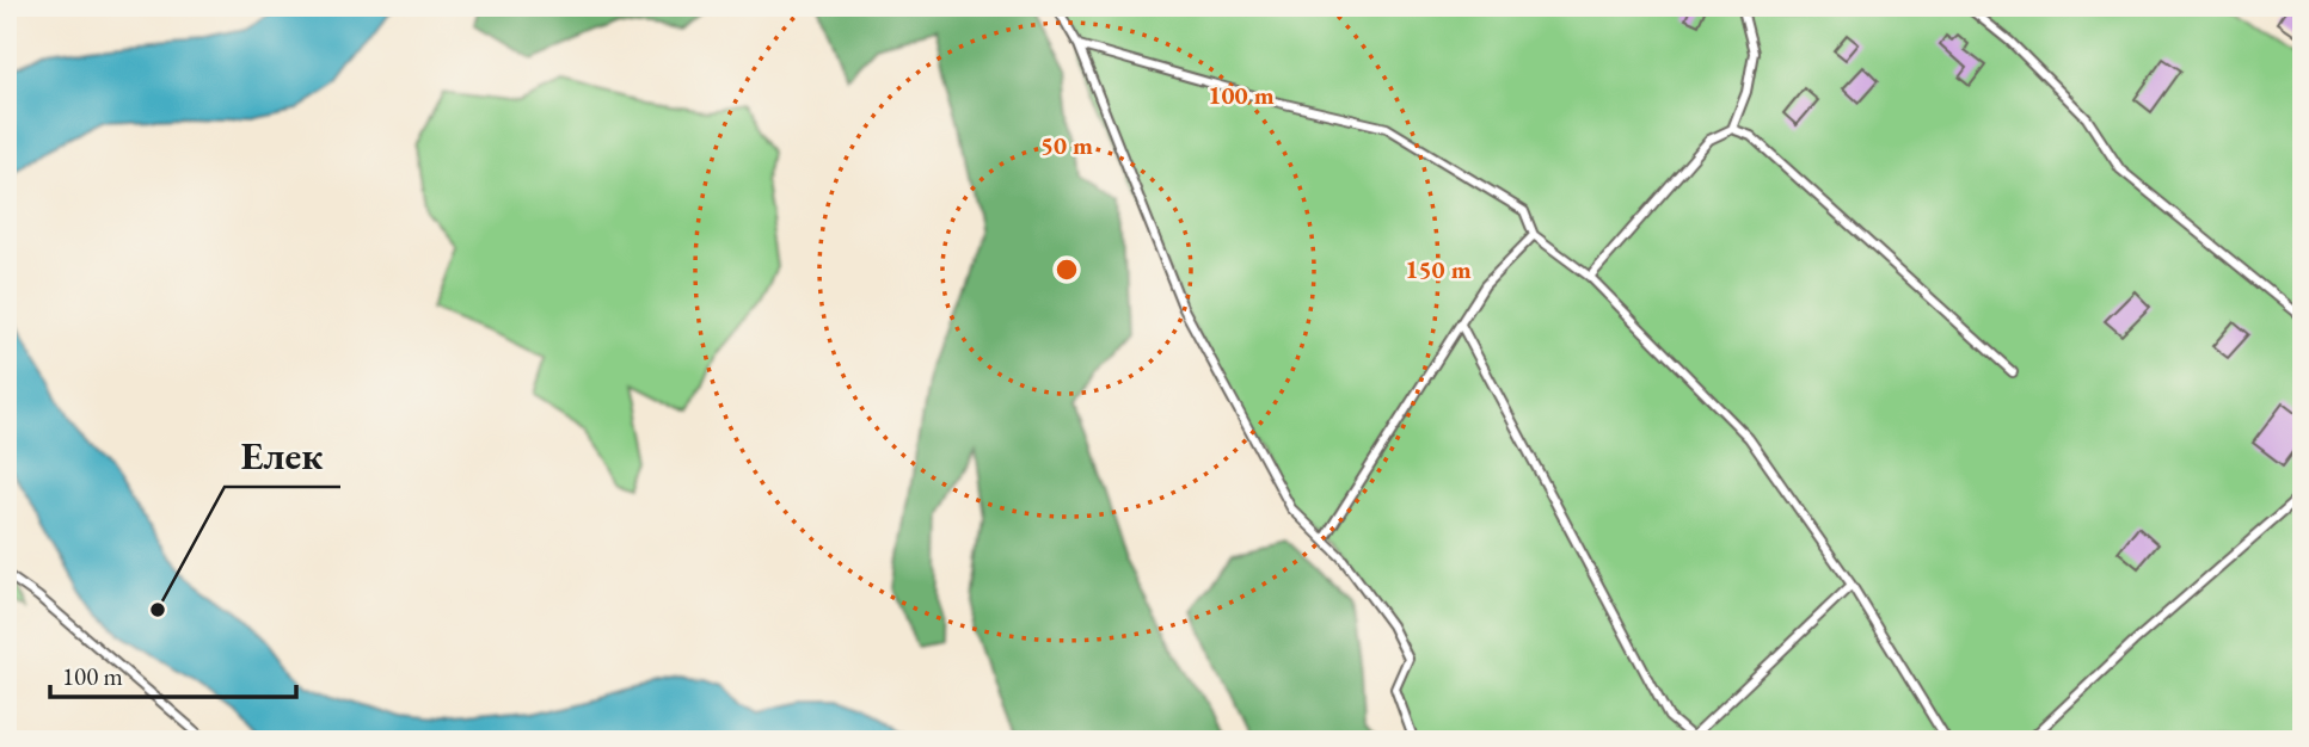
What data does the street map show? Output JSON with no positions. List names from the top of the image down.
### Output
{
  "places": ["Елек"],
  "scale_bar": "100 m",
  "rings": ["100 m", "50 m", "150 m"]
}
